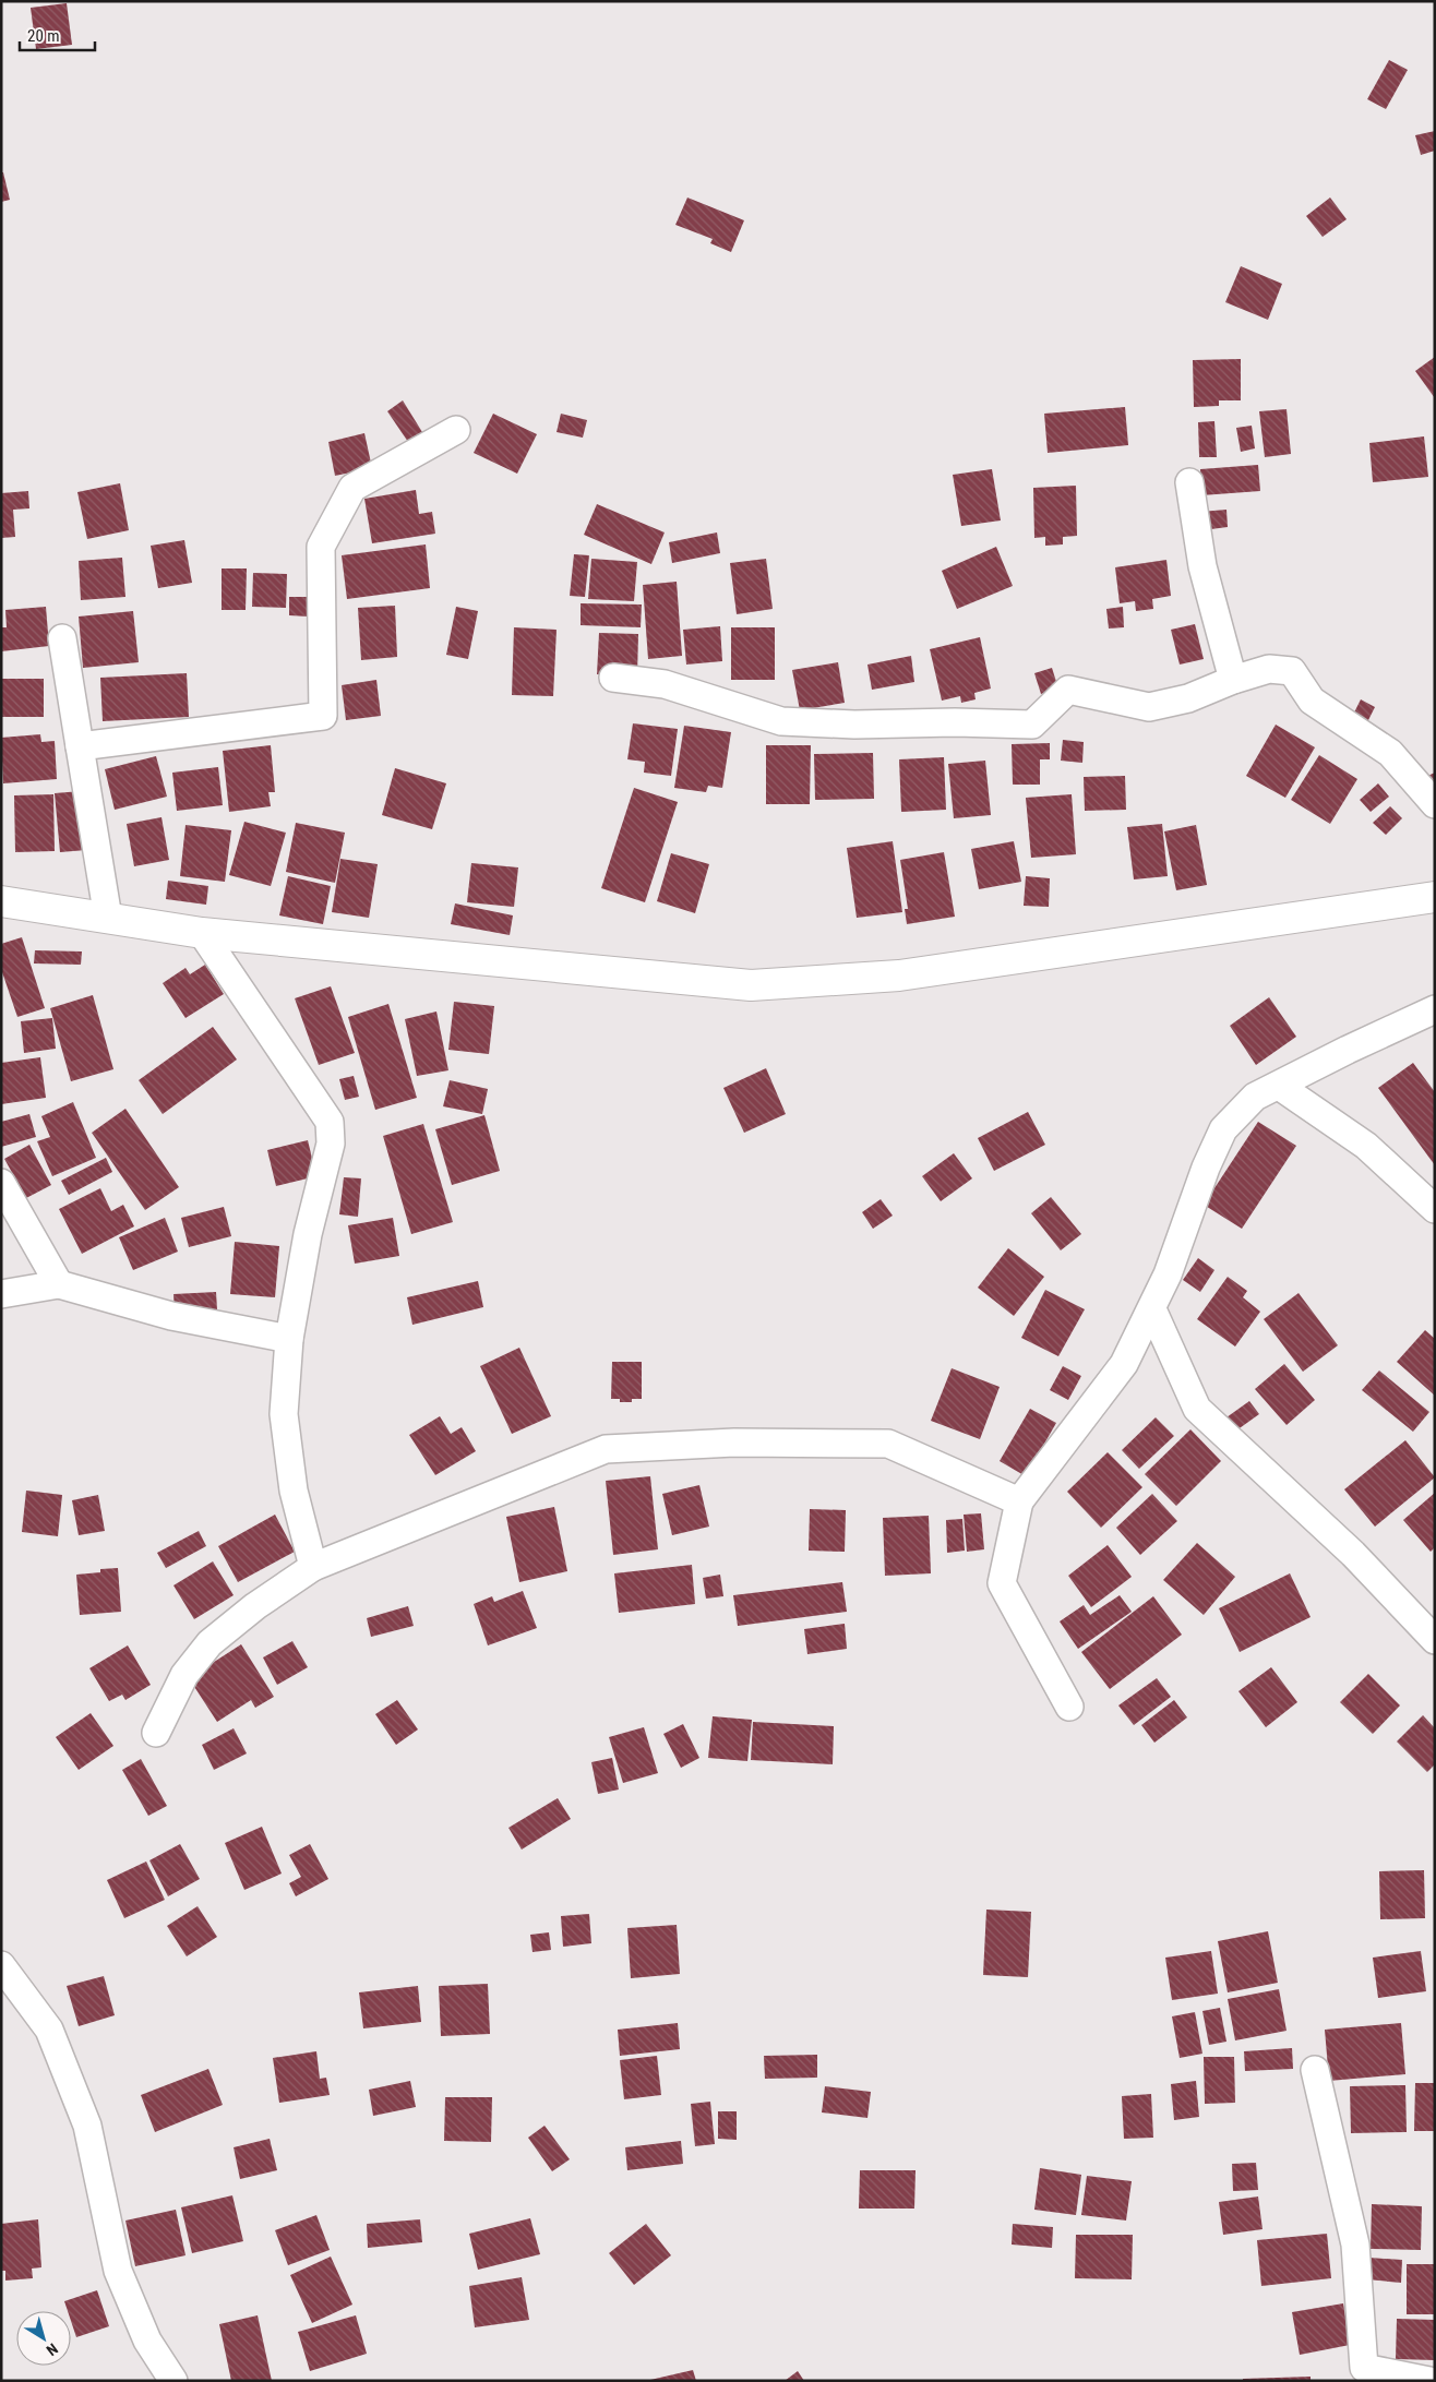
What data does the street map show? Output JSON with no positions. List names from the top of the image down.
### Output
{
  "scale_bar": "20 m",
  "north": "bottom right"
}
